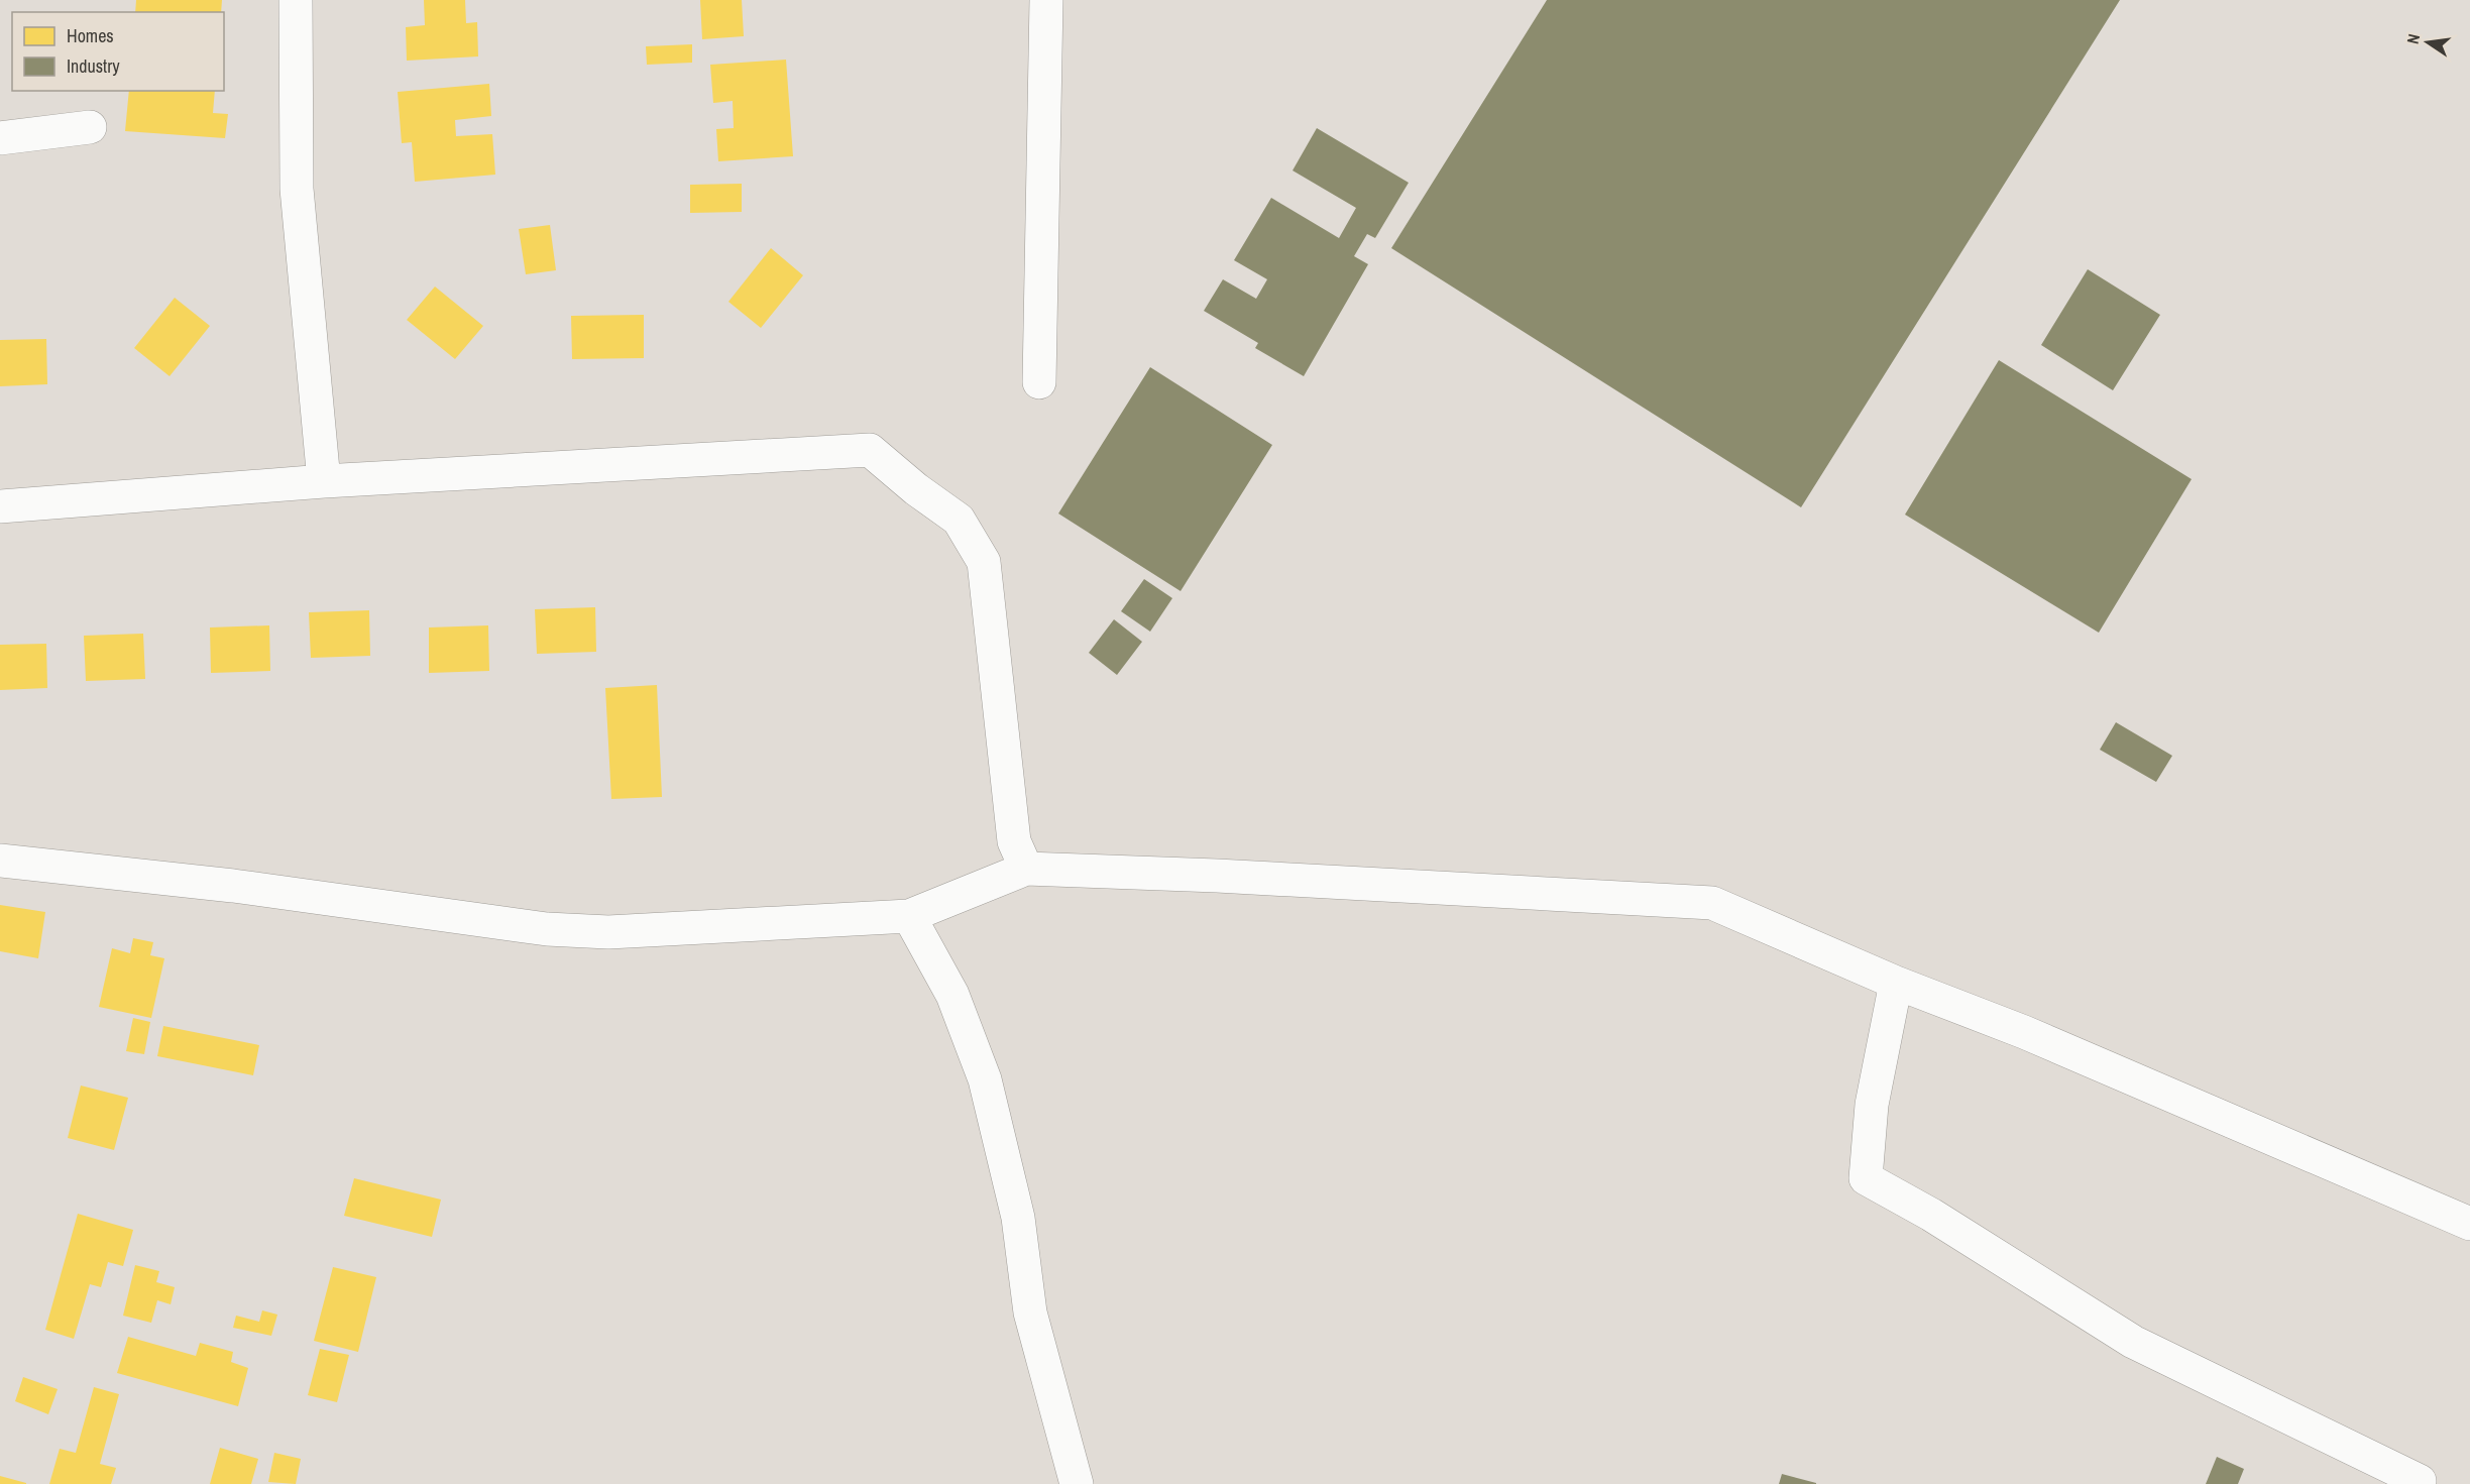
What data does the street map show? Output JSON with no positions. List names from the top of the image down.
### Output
{
  "legend": ["Homes", "Industry"],
  "north": "left"
}
